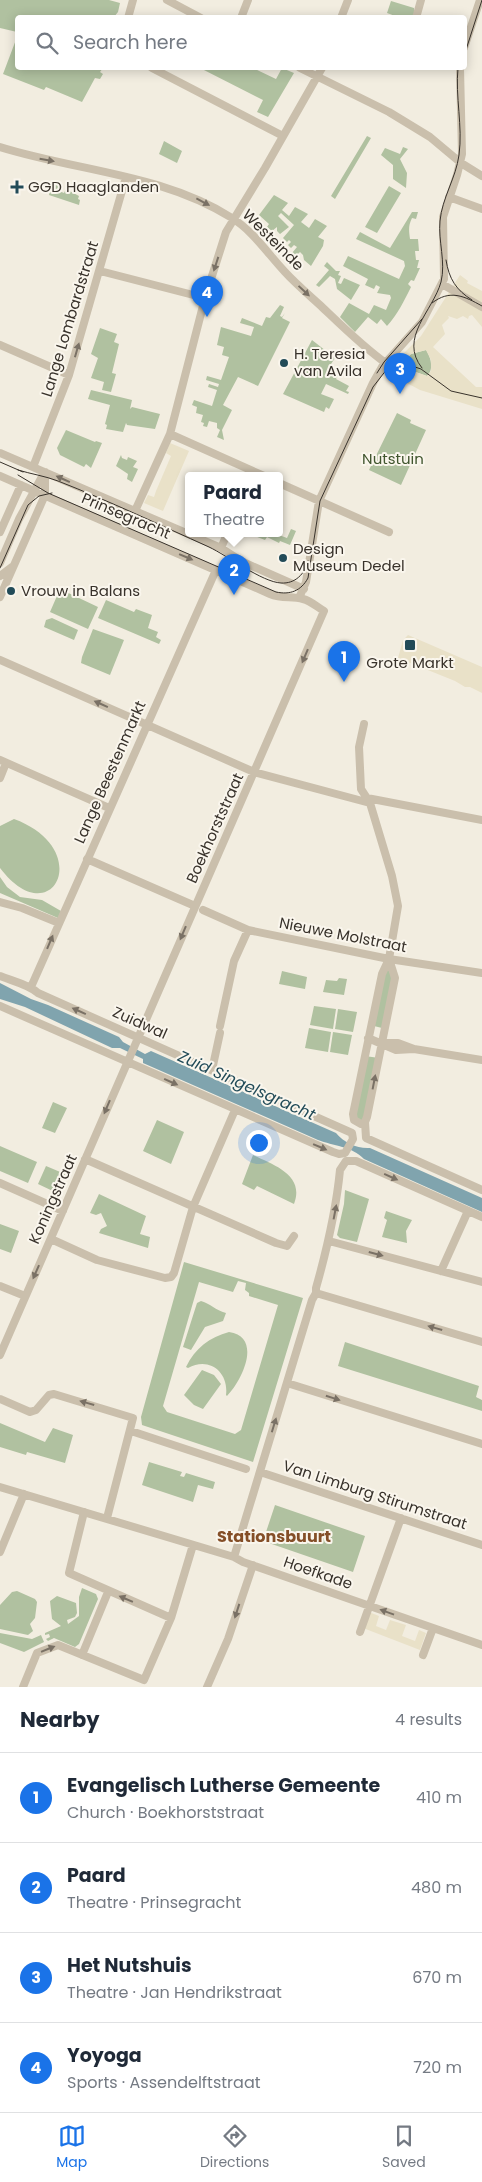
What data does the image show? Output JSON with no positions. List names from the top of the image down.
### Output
{
  "streets": {
    "street": [
      "Westeinde",
      "Lange Lombardstraat",
      "Prinsegracht",
      "Lange Beestenmarkt",
      "Boekhorststraat",
      "Nieuwe Molstraat",
      "Zuidwal",
      "Koningstraat",
      "Van Limburg Stirumstraat",
      "Hoefkade"
    ]
  },
  "crossings": [
    ["Westeinde", "Lange Lombardstraat"],
    ["Lange Lombardstraat", "Prinsegracht"],
    ["Prinsegracht", "Lange Beestenmarkt"],
    ["Prinsegracht", "Boekhorststraat"],
    ["Lange Beestenmarkt", "Zuidwal"],
    ["Boekhorststraat", "Zuidwal"],
    ["Boekhorststraat", "Koningstraat"]
  ],
  "one_way": [
    "Westeinde",
    "Lange Lombardstraat",
    "Boekhorststraat",
    "Koningstraat"
  ],
  "districts": ["Stationsbuurt"],
  "water": ["Zuid Singelsgracht"],
  "parks": ["Nutstuin"],
  "places": {
    "health": ["GGD Haaglanden"],
    "other": ["H. Teresia van Avila", "Design Museum Dedel", "Vrouw in Balans"],
    "transit": ["Grote Markt"]
  },
  "page": {
    "search": "Search here",
    "pins": [
      "4",
      "3",
      "2",
      "1"
    ],
    "popup": ["Paard", "Theatre"],
    "heading": ["Nearby", "4 results"],
    "list": [
      {
        "mark": "1",
        "name": "Evangelisch Lutherse Gemeente",
        "note": "Church · Boekhorststraat",
        "value": "410 m"
      },
      {
        "mark": "2",
        "name": "Paard",
        "note": "Theatre · Prinsegracht",
        "value": "480 m"
      },
      {
        "mark": "3",
        "name": "Het Nutshuis",
        "note": "Theatre · Jan Hendrikstraat",
        "value": "670 m"
      },
      {
        "mark": "4",
        "name": "Yoyoga",
        "note": "Sports · Assendelftstraat",
        "value": "720 m"
      }
    ],
    "nav": ["Map", "Directions", "Saved"]
  }
}
